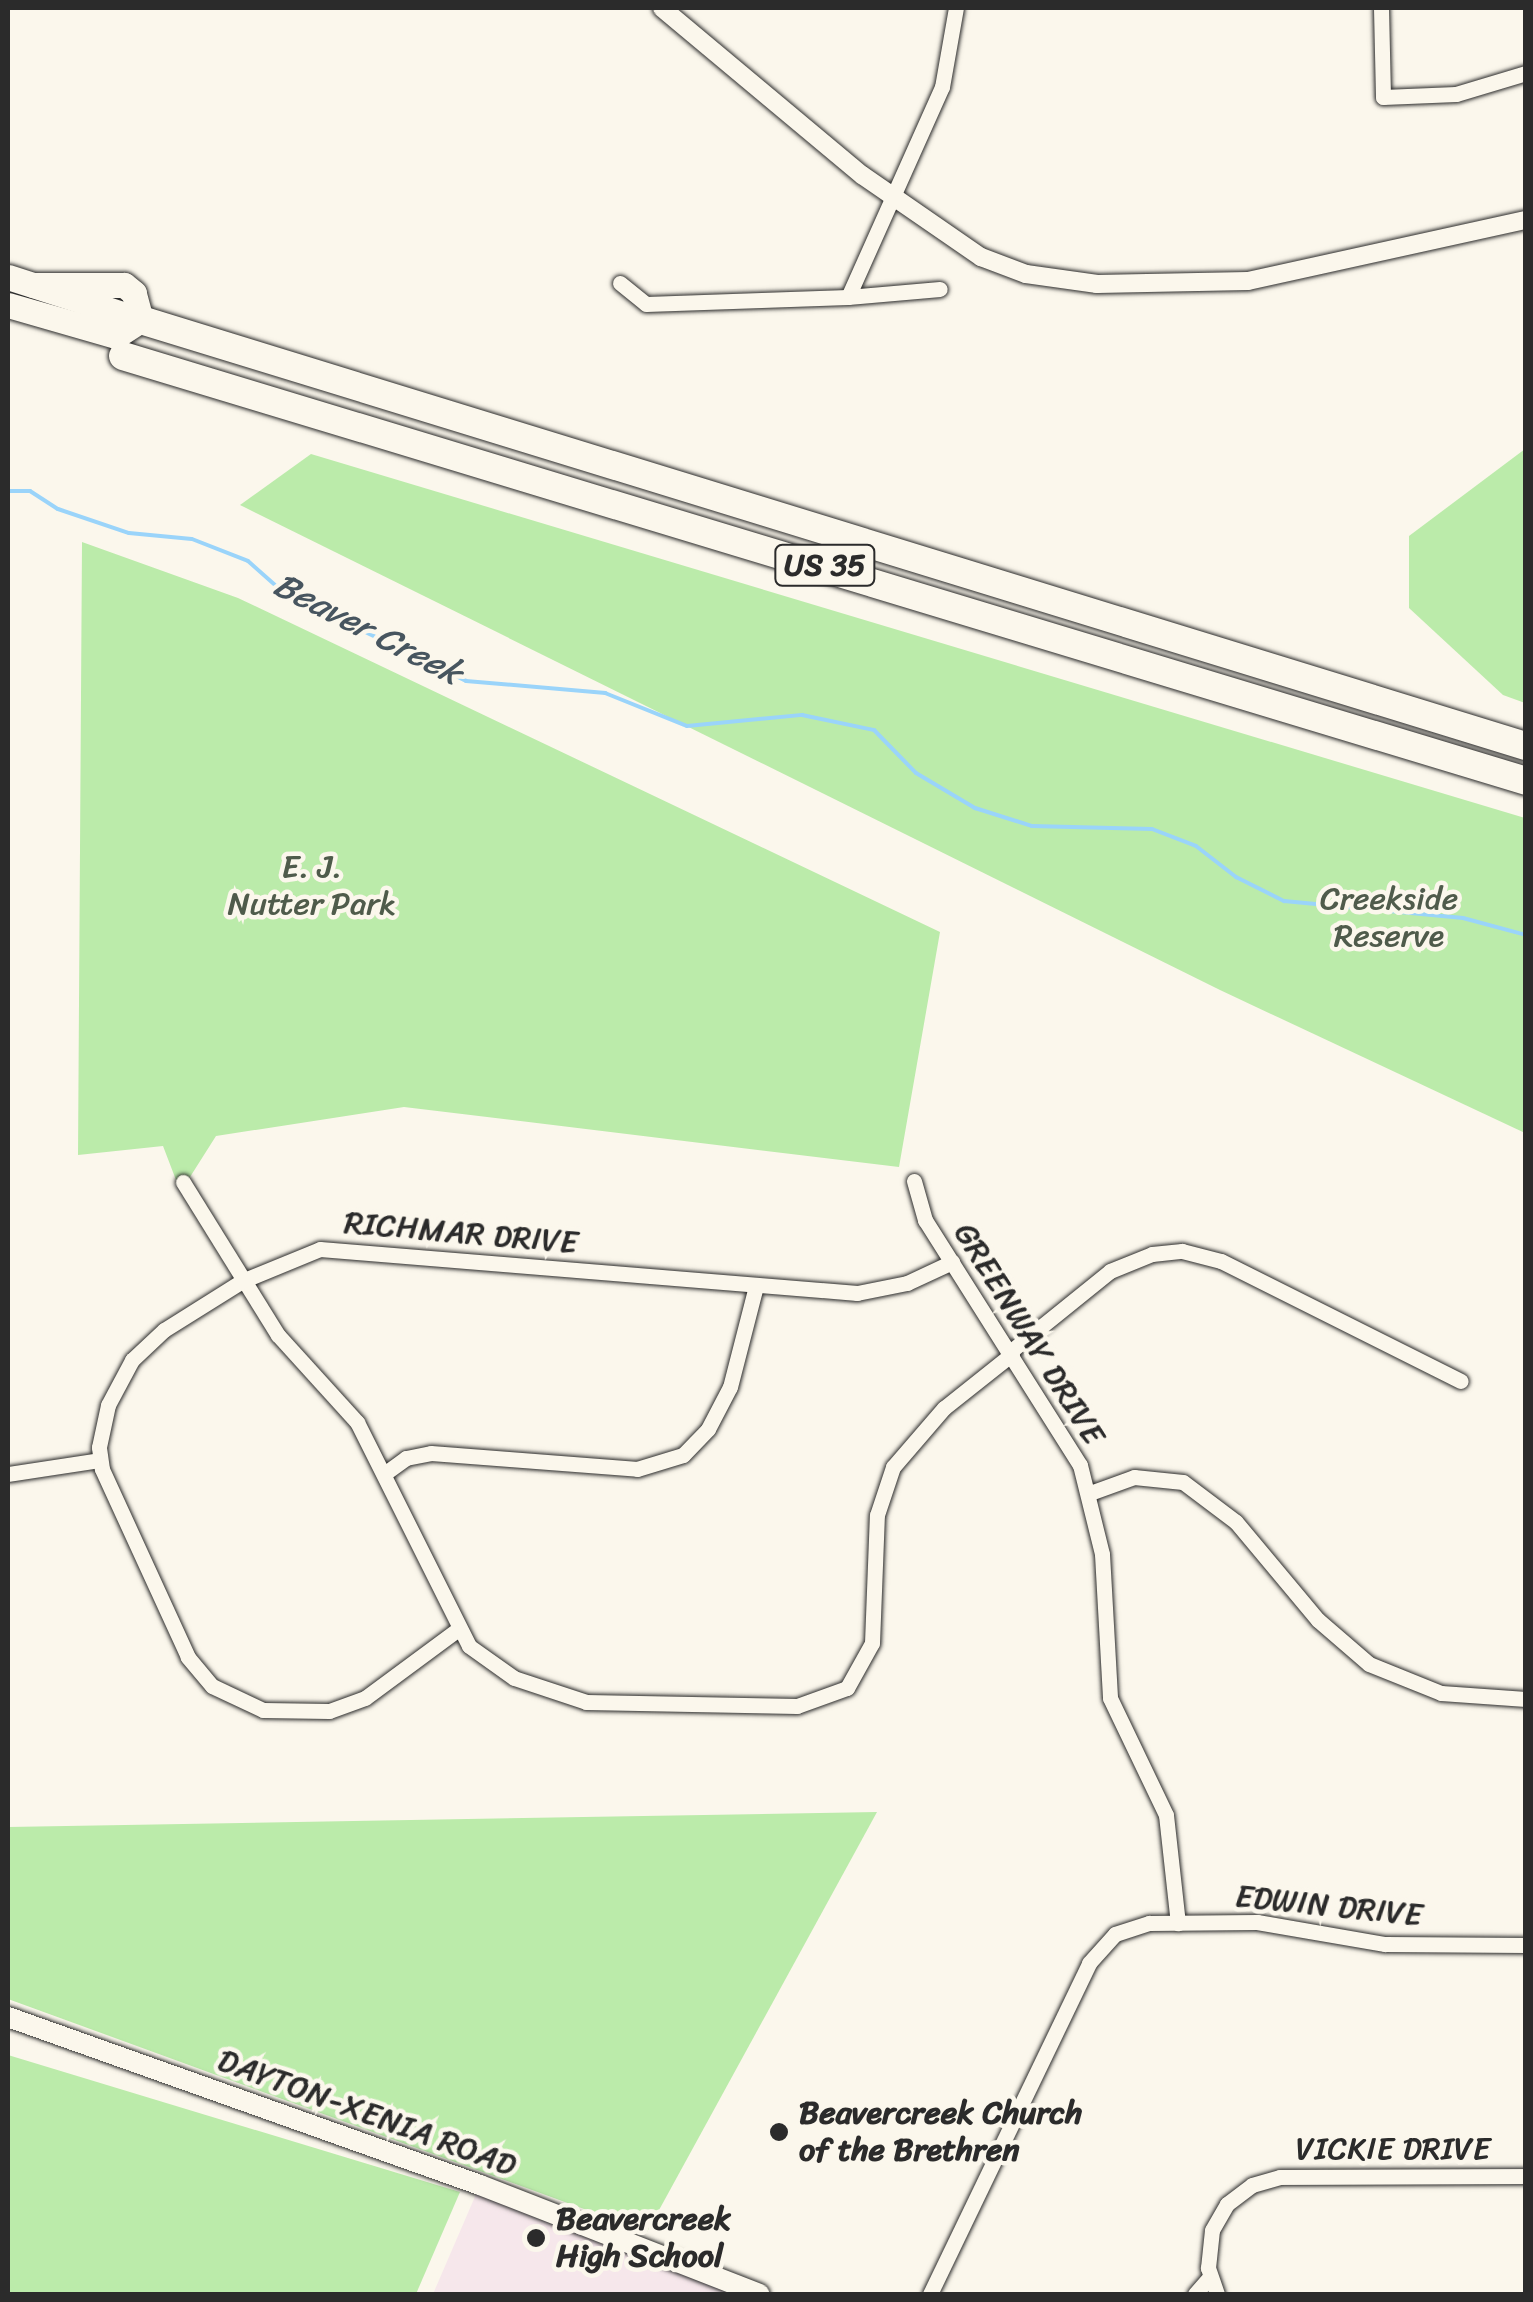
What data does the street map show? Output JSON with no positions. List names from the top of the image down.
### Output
{
  "streets": {
    "highway": ["US 35"],
    "main road": ["DAYTON-XENIA ROAD"],
    "street": [
      "RICHMAR DRIVE",
      "GREENWAY DRIVE",
      "EDWIN DRIVE",
      "VICKIE DRIVE"
    ]
  },
  "crossings": [
    ["RICHMAR DRIVE", "GREENWAY DRIVE"],
    ["GREENWAY DRIVE", "EDWIN DRIVE"]
  ],
  "water": ["Beaver Creek"],
  "parks": ["E. J. Nutter Park", "Creekside Reserve"],
  "places": ["Beavercreek Church of the Brethren", "Beavercreek High School"]
}
